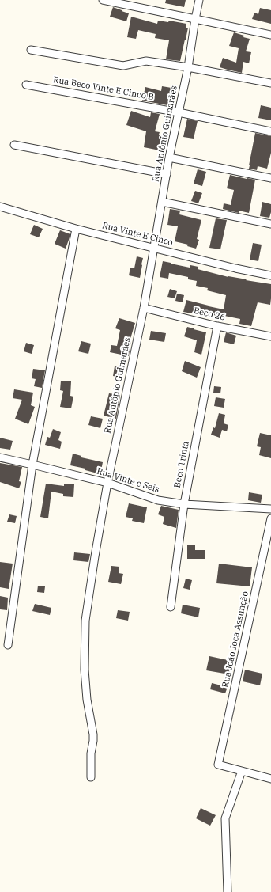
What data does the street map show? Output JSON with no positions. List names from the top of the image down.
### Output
{
  "streets": {
    "street": [
      "Rua Beco Vinte E Cinco B",
      "Rua Antônio Guimarães",
      "Rua Vinte E Cinco",
      "Beco 26",
      "Beco Trinta",
      "Rua Vinte e Seis",
      "Rua João Joca Assunção"
    ]
  },
  "crossings": [
    ["Rua Beco Vinte E Cinco B", "Rua Antônio Guimarães"],
    ["Rua Antônio Guimarães", "Rua Vinte E Cinco"],
    ["Rua Antônio Guimarães", "Beco 26"],
    ["Rua Antônio Guimarães", "Rua Vinte e Seis"],
    ["Beco 26", "Beco Trinta"],
    ["Beco Trinta", "Rua Vinte e Seis"]
  ]
}
